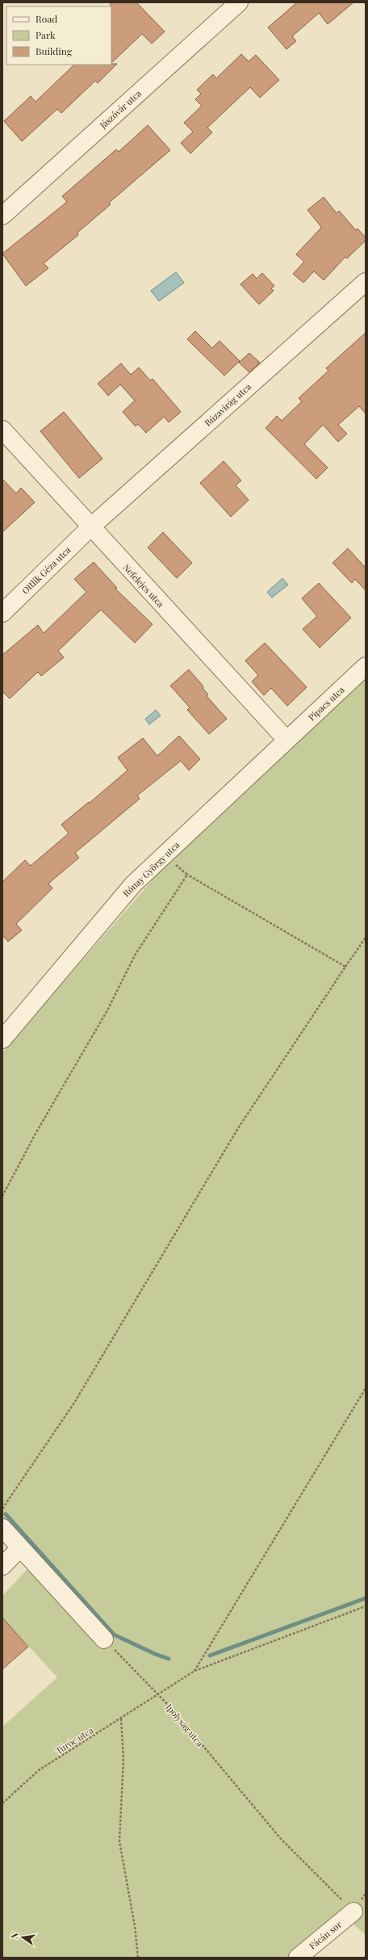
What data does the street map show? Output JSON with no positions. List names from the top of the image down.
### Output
{
  "streets": {
    "street": [
      "Jászóvár utca",
      "Búzavirág utca",
      "Ottlik Géza utca",
      "Nefelejcs utca",
      "Pipacs utca",
      "Rónay György utca",
      "Fácán sor"
    ],
    "path": ["Ipolyság utca", "Túróc utca"]
  },
  "crossings": [
    ["Búzavirág utca", "Ottlik Géza utca"],
    ["Búzavirág utca", "Nefelejcs utca"],
    ["Ottlik Géza utca", "Nefelejcs utca"],
    ["Nefelejcs utca", "Pipacs utca"],
    ["Nefelejcs utca", "Rónay György utca"],
    ["Pipacs utca", "Rónay György utca"],
    ["Ipolyság utca", "Túróc utca"],
    ["Ipolyság utca", "Fácán sor"]
  ],
  "legend": ["Road", "Park", "Building"],
  "north": "left"
}
